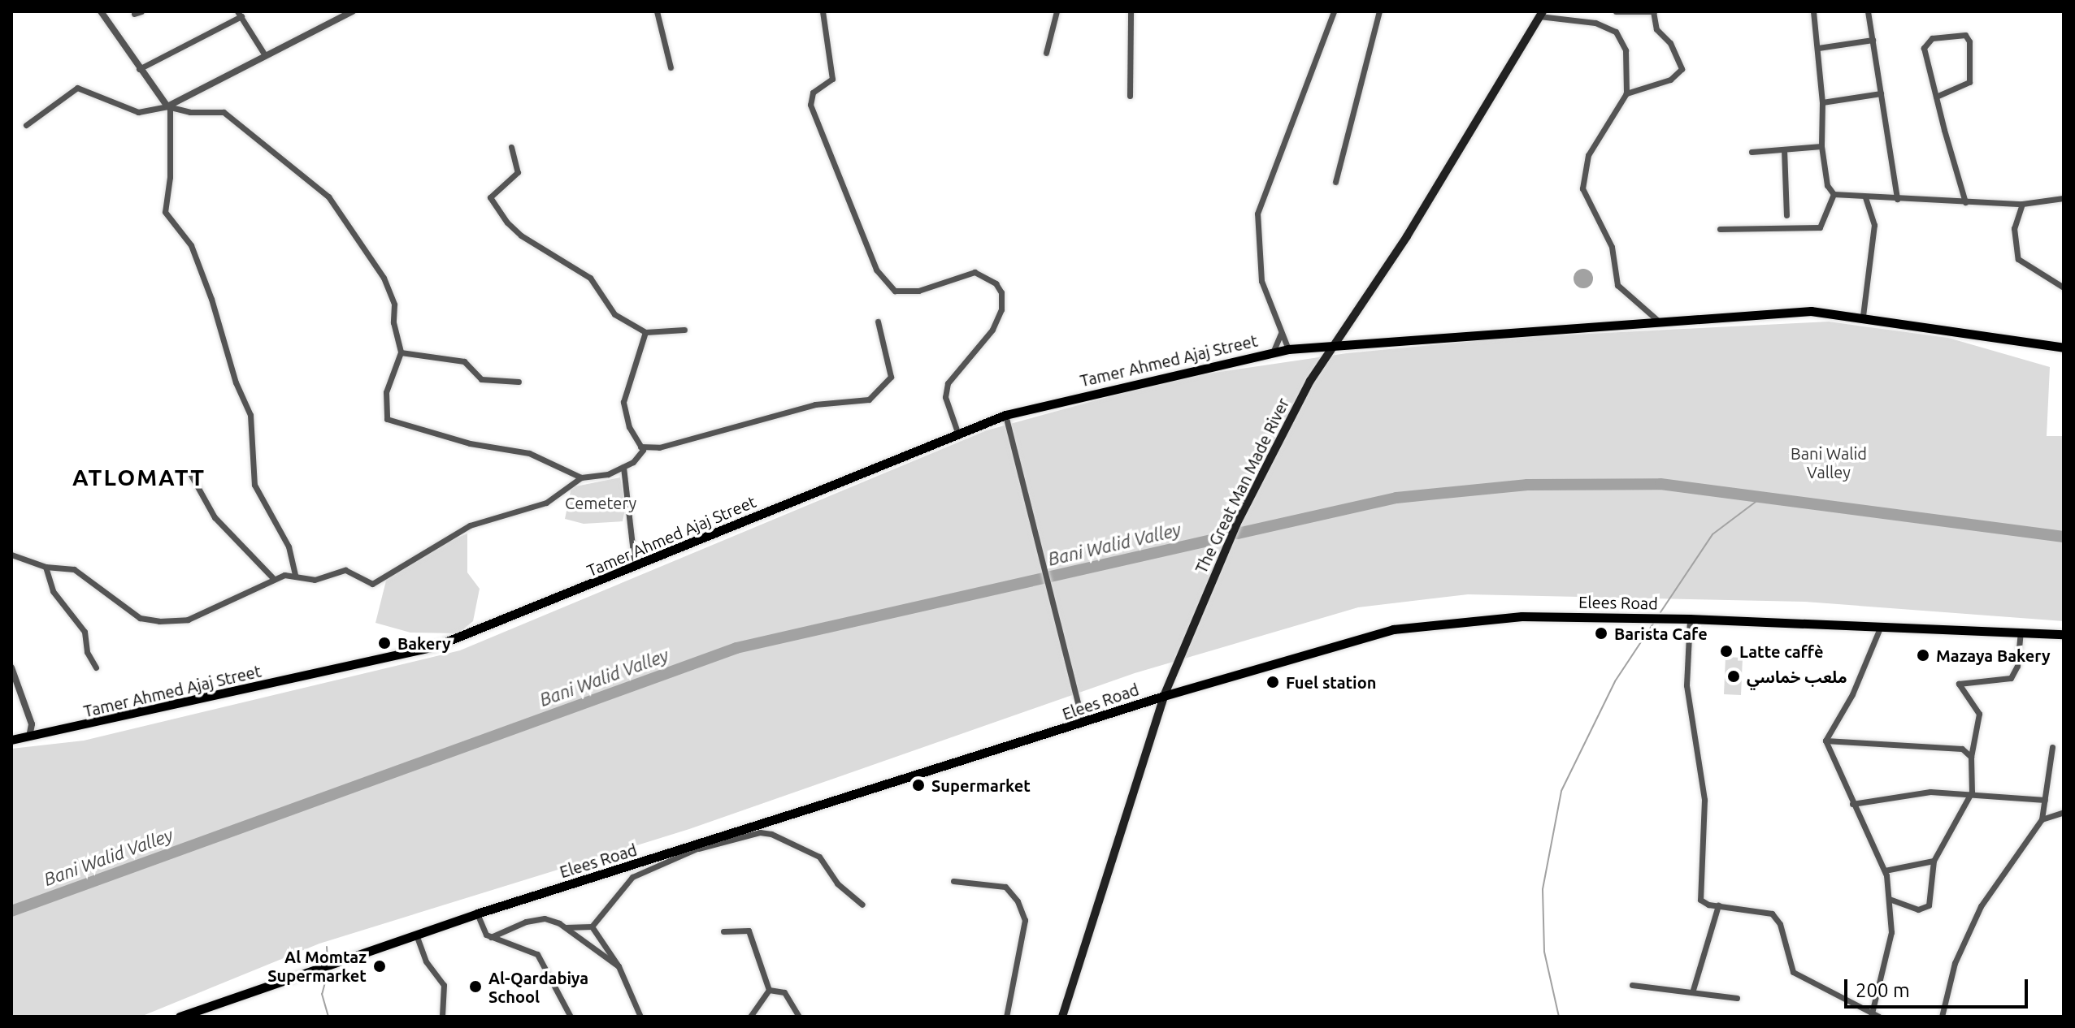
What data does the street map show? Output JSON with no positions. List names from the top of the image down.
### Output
{
  "streets": {
    "main road": ["Tamer Ahmed Ajaj Street", "The Great Man Made River", "Elees Road"]
  },
  "crossings": [
    ["Tamer Ahmed Ajaj Street", "The Great Man Made River"],
    ["The Great Man Made River", "Elees Road"]
  ],
  "districts": ["ATLOMATT"],
  "water": ["Bani Walid Valley"],
  "parks": ["Bani Walid Valley", "Cemetery"],
  "places": [
    "Barista Cafe",
    "Bakery",
    "Latte caffè",
    "Mazaya Bakery",
    "ملعب خماسي",
    "Fuel station",
    "Supermarket",
    "Al Momtaz Supermarket",
    "Al-Qardabiya School"
  ],
  "scale_bar": "200 m"
}
